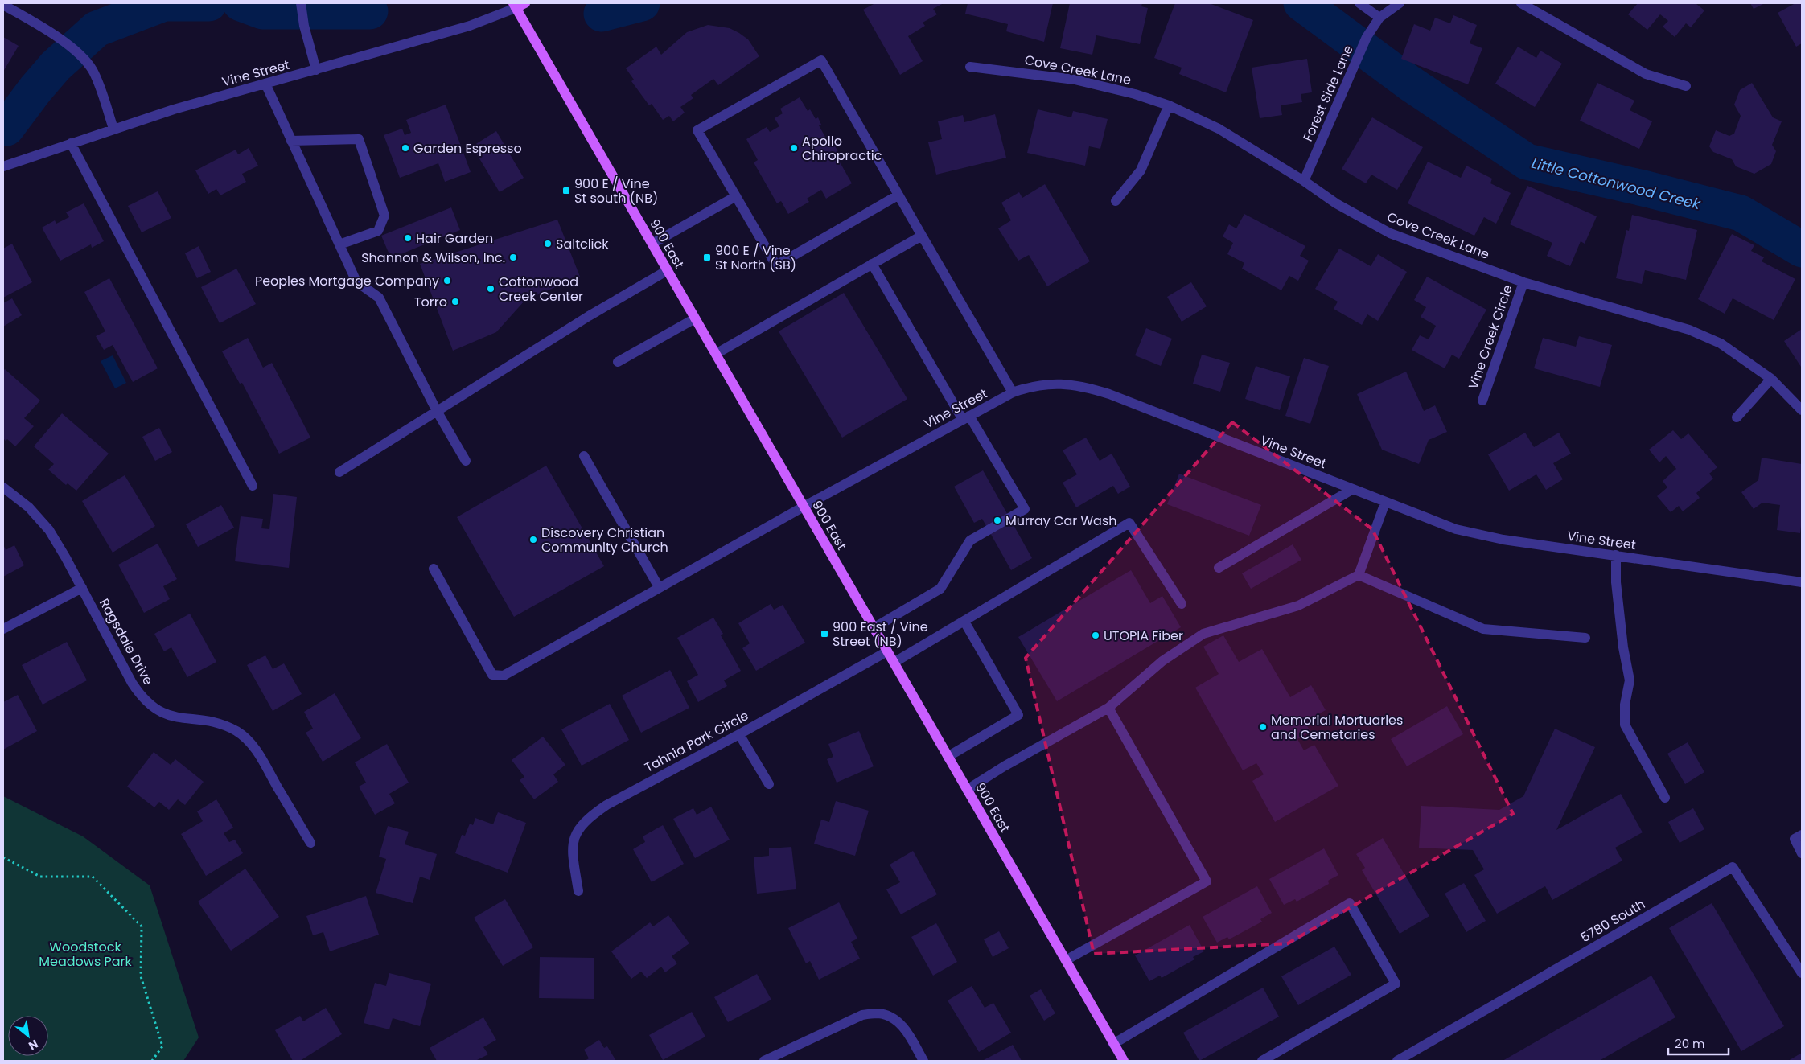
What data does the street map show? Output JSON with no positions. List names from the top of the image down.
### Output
{
  "streets": {
    "main road": ["900 East"],
    "street": [
      "Cove Creek Lane",
      "Vine Street",
      "Forest Side Lane",
      "Vine Creek Circle",
      "Ragsdale Drive",
      "Tahnia Park Circle",
      "5780 South"
    ]
  },
  "crossings": [
    ["Cove Creek Lane", "Forest Side Lane"],
    ["Cove Creek Lane", "Vine Creek Circle"],
    ["Vine Street", "900 East"],
    ["900 East", "Tahnia Park Circle"]
  ],
  "water": ["Little Cottonwood Creek"],
  "parks": ["Woodstock Meadows Park"],
  "places": {
    "other": [
      "Garden Espresso",
      "Apollo Chiropractic",
      "Hair Garden",
      "Saltclick",
      "Shannon & Wilson, Inc.",
      "Peoples Mortgage Company",
      "Cottonwood Creek Center",
      "Torro",
      "Murray Car Wash",
      "Discovery Christian Community Church",
      "UTOPIA Fiber",
      "Memorial Mortuaries and Cemetaries"
    ],
    "transit": ["900 E / Vine St south (NB)", "900 E / Vine St North (SB)", "900 East / Vine Street (NB)"]
  },
  "scale_bar": "20 m",
  "north": "bottom right"
}
